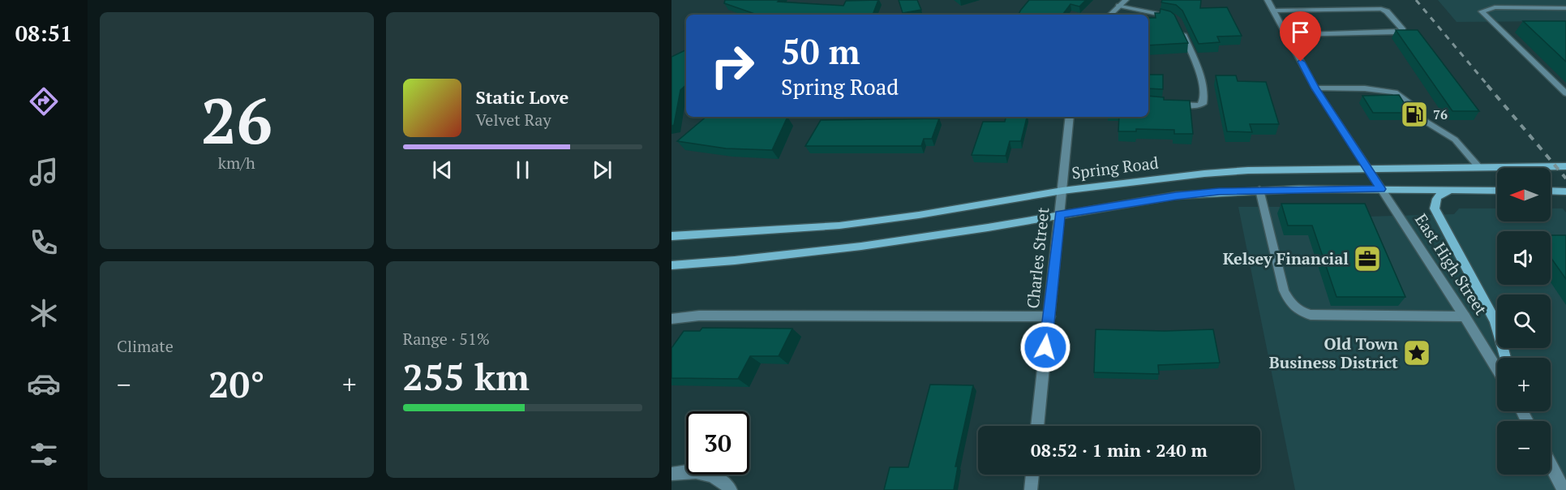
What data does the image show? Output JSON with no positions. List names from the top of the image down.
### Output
{
  "streets": {
    "main road": ["Spring Road"],
    "street": ["Charles Street", "East High Street"]
  },
  "crossings": [
    ["Spring Road", "Charles Street"],
    ["Spring Road", "East High Street"]
  ],
  "places": {
    "fuel station": ["76"],
    "office": ["Kelsey Financial"],
    "place": ["Old Town Business District"]
  },
  "north": "left",
  "page": {
    "tabs": "08:51",
    "tile": [
      ["26", "km/h"],
      "Climate",
      ["Range · 51%", "255 km"]
    ],
    "turn": ["50 m", "Spring Road"],
    "song": ["Static Love", "Velvet Ray"],
    "map_buttons": ["+", "−"],
    "heat": ["−", "20°", "+"],
    "limit": "30",
    "trip": "08:52 · 1 min · 240 m"
  }
}
